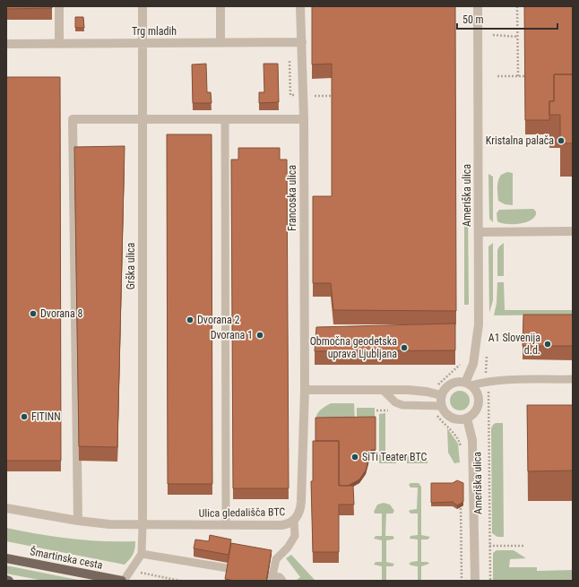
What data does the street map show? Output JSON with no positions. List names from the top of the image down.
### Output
{
  "streets": {
    "main road": ["Šmartinska cesta"],
    "street": [
      "Trg mladih",
      "Ameriška ulica",
      "Francoska ulica",
      "Grška ulica",
      "Ulica gledališča BTC"
    ]
  },
  "crossings": [
    ["Trg mladih", "Francoska ulica"],
    ["Trg mladih", "Grška ulica"],
    ["Francoska ulica", "Ulica gledališča BTC"],
    ["Grška ulica", "Ulica gledališča BTC"]
  ],
  "places": [
    "Kristalna palača",
    "Dvorana 8",
    "Dvorana 2",
    "Dvorana 1",
    "A1 Slovenija d.d.",
    "Območna geodetska uprava Ljubljana",
    "FITINN",
    "SiTi Teater BTC"
  ],
  "scale_bar": "50 m"
}
